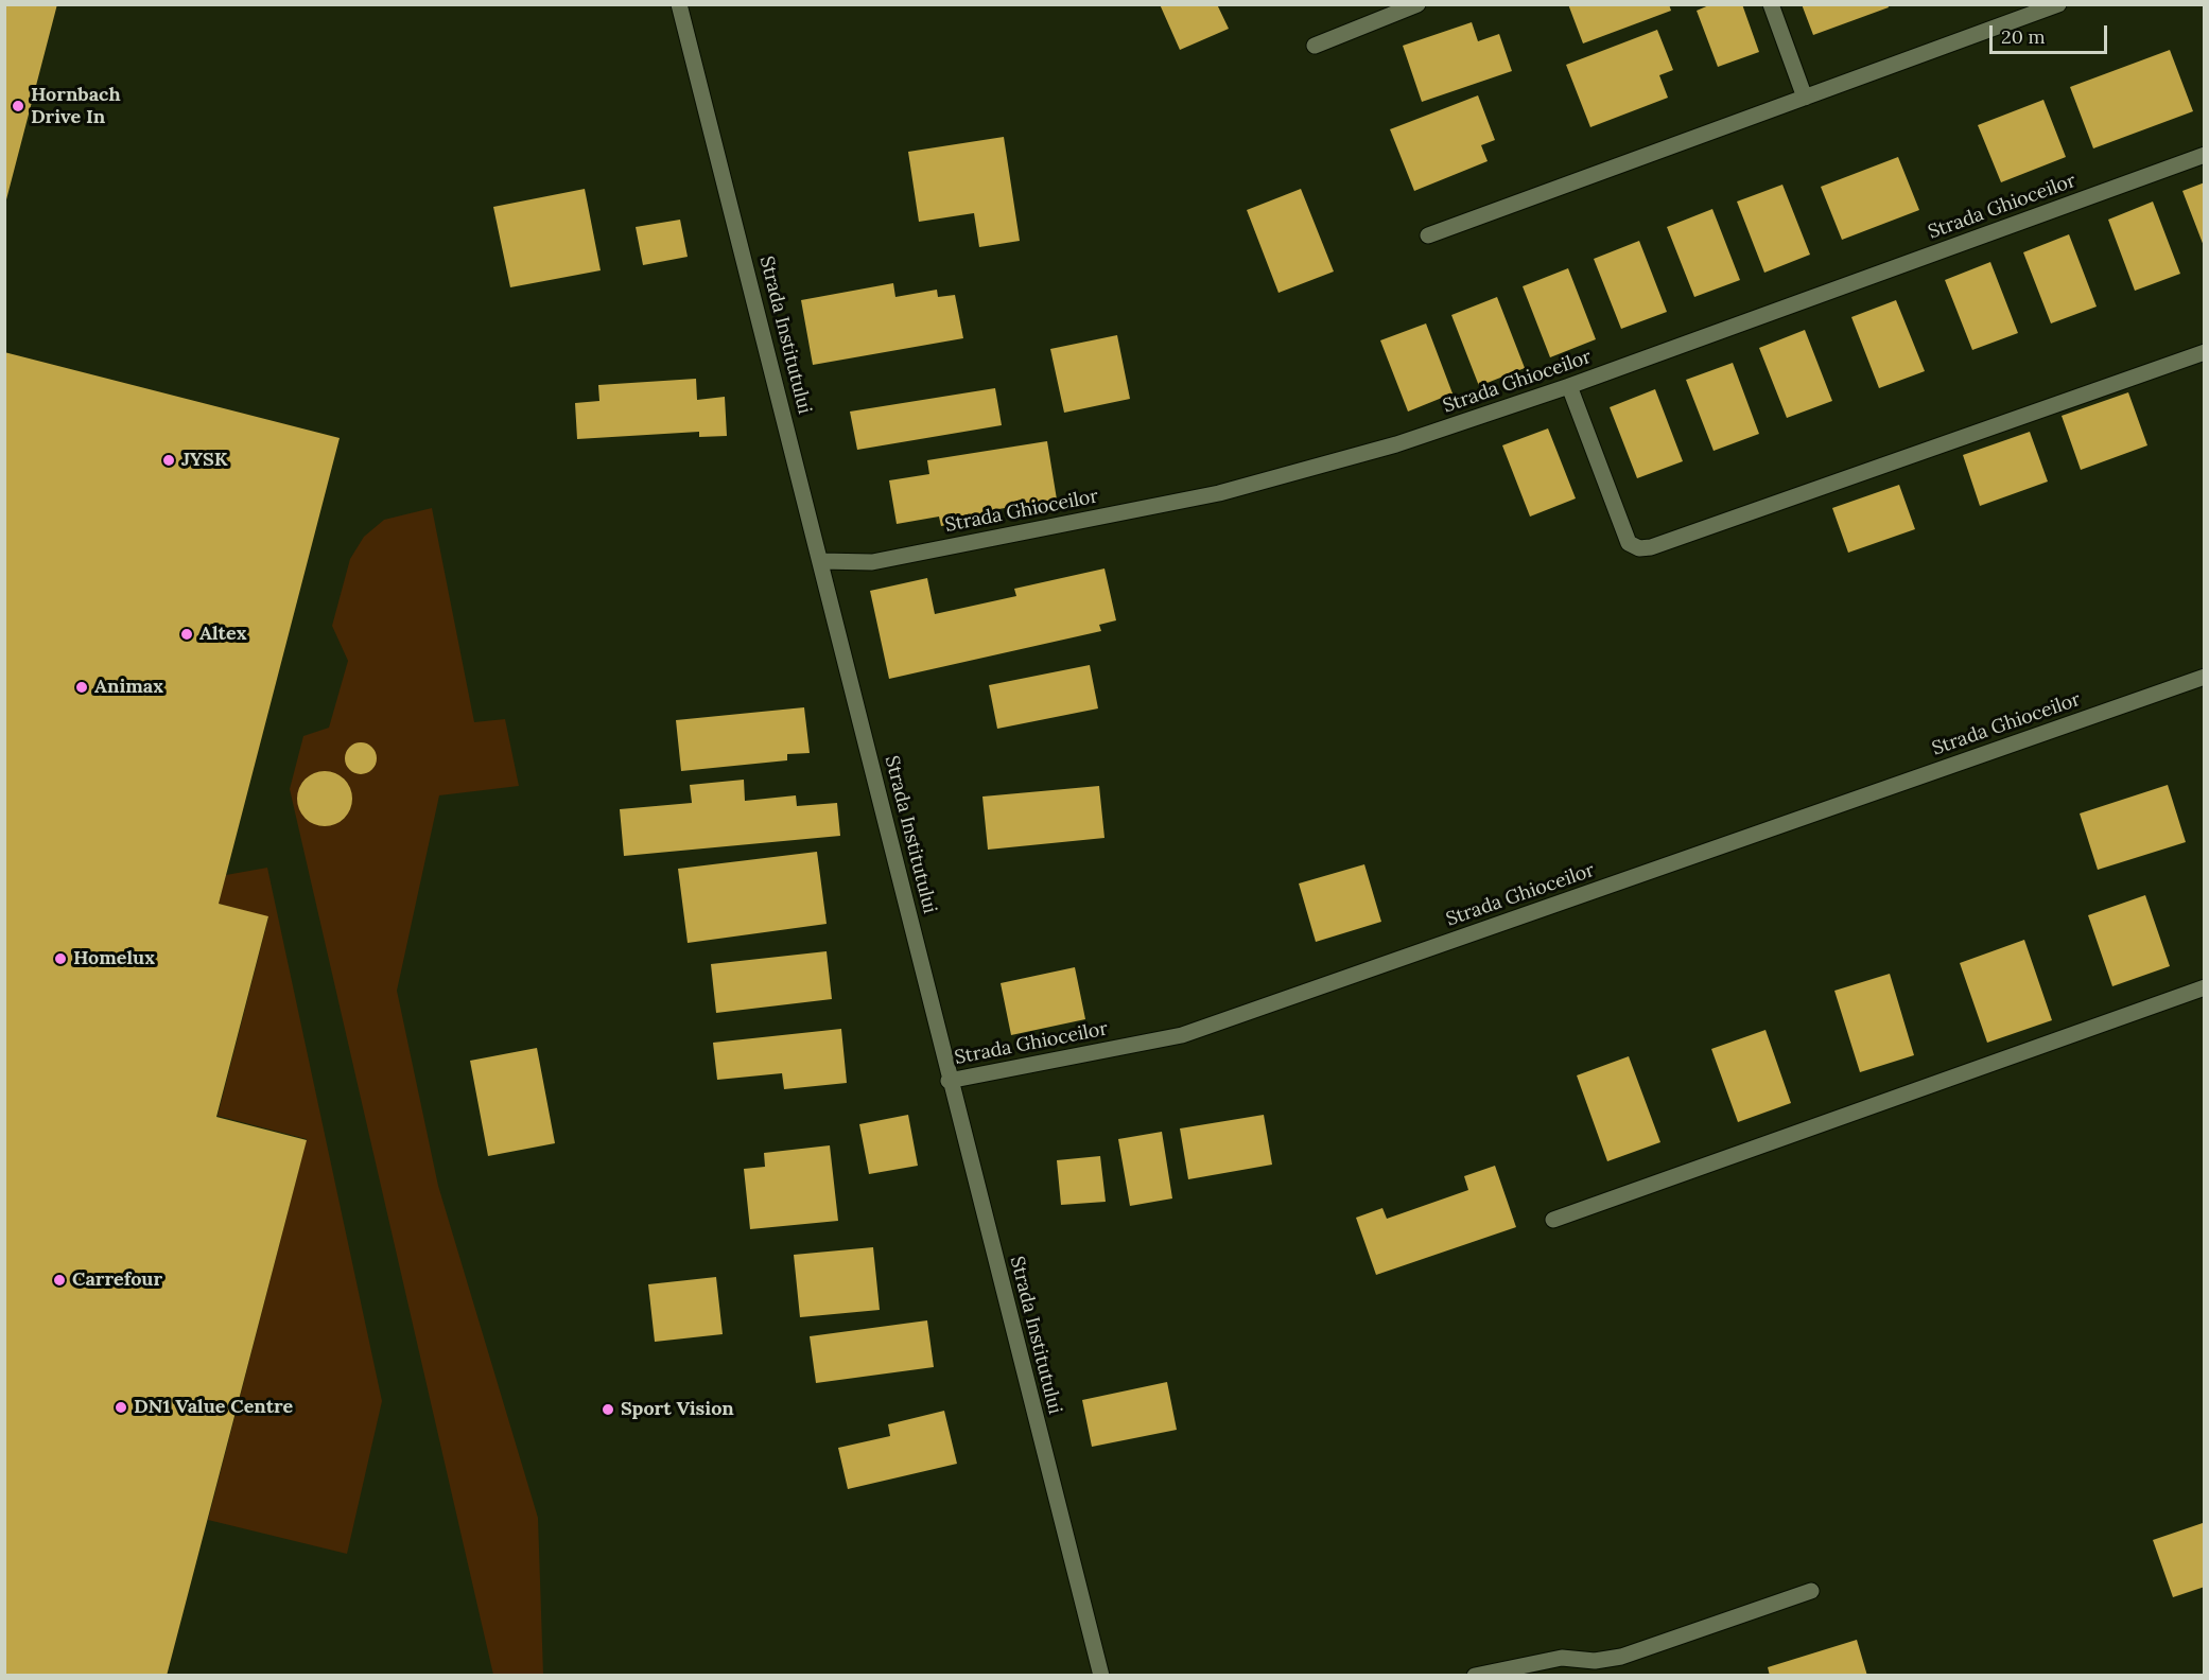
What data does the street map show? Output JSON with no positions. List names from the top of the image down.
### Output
{
  "streets": {
    "street": ["Strada Ghioceilor", "Strada Institutului"]
  },
  "crossings": [
    ["Strada Ghioceilor", "Strada Institutului"]
  ],
  "places": [
    "Hornbach Drive In",
    "JYSK",
    "Altex",
    "Animax",
    "Homelux",
    "Carrefour",
    "DN1 Value Centre",
    "Sport Vision"
  ],
  "scale_bar": "20 m"
}
